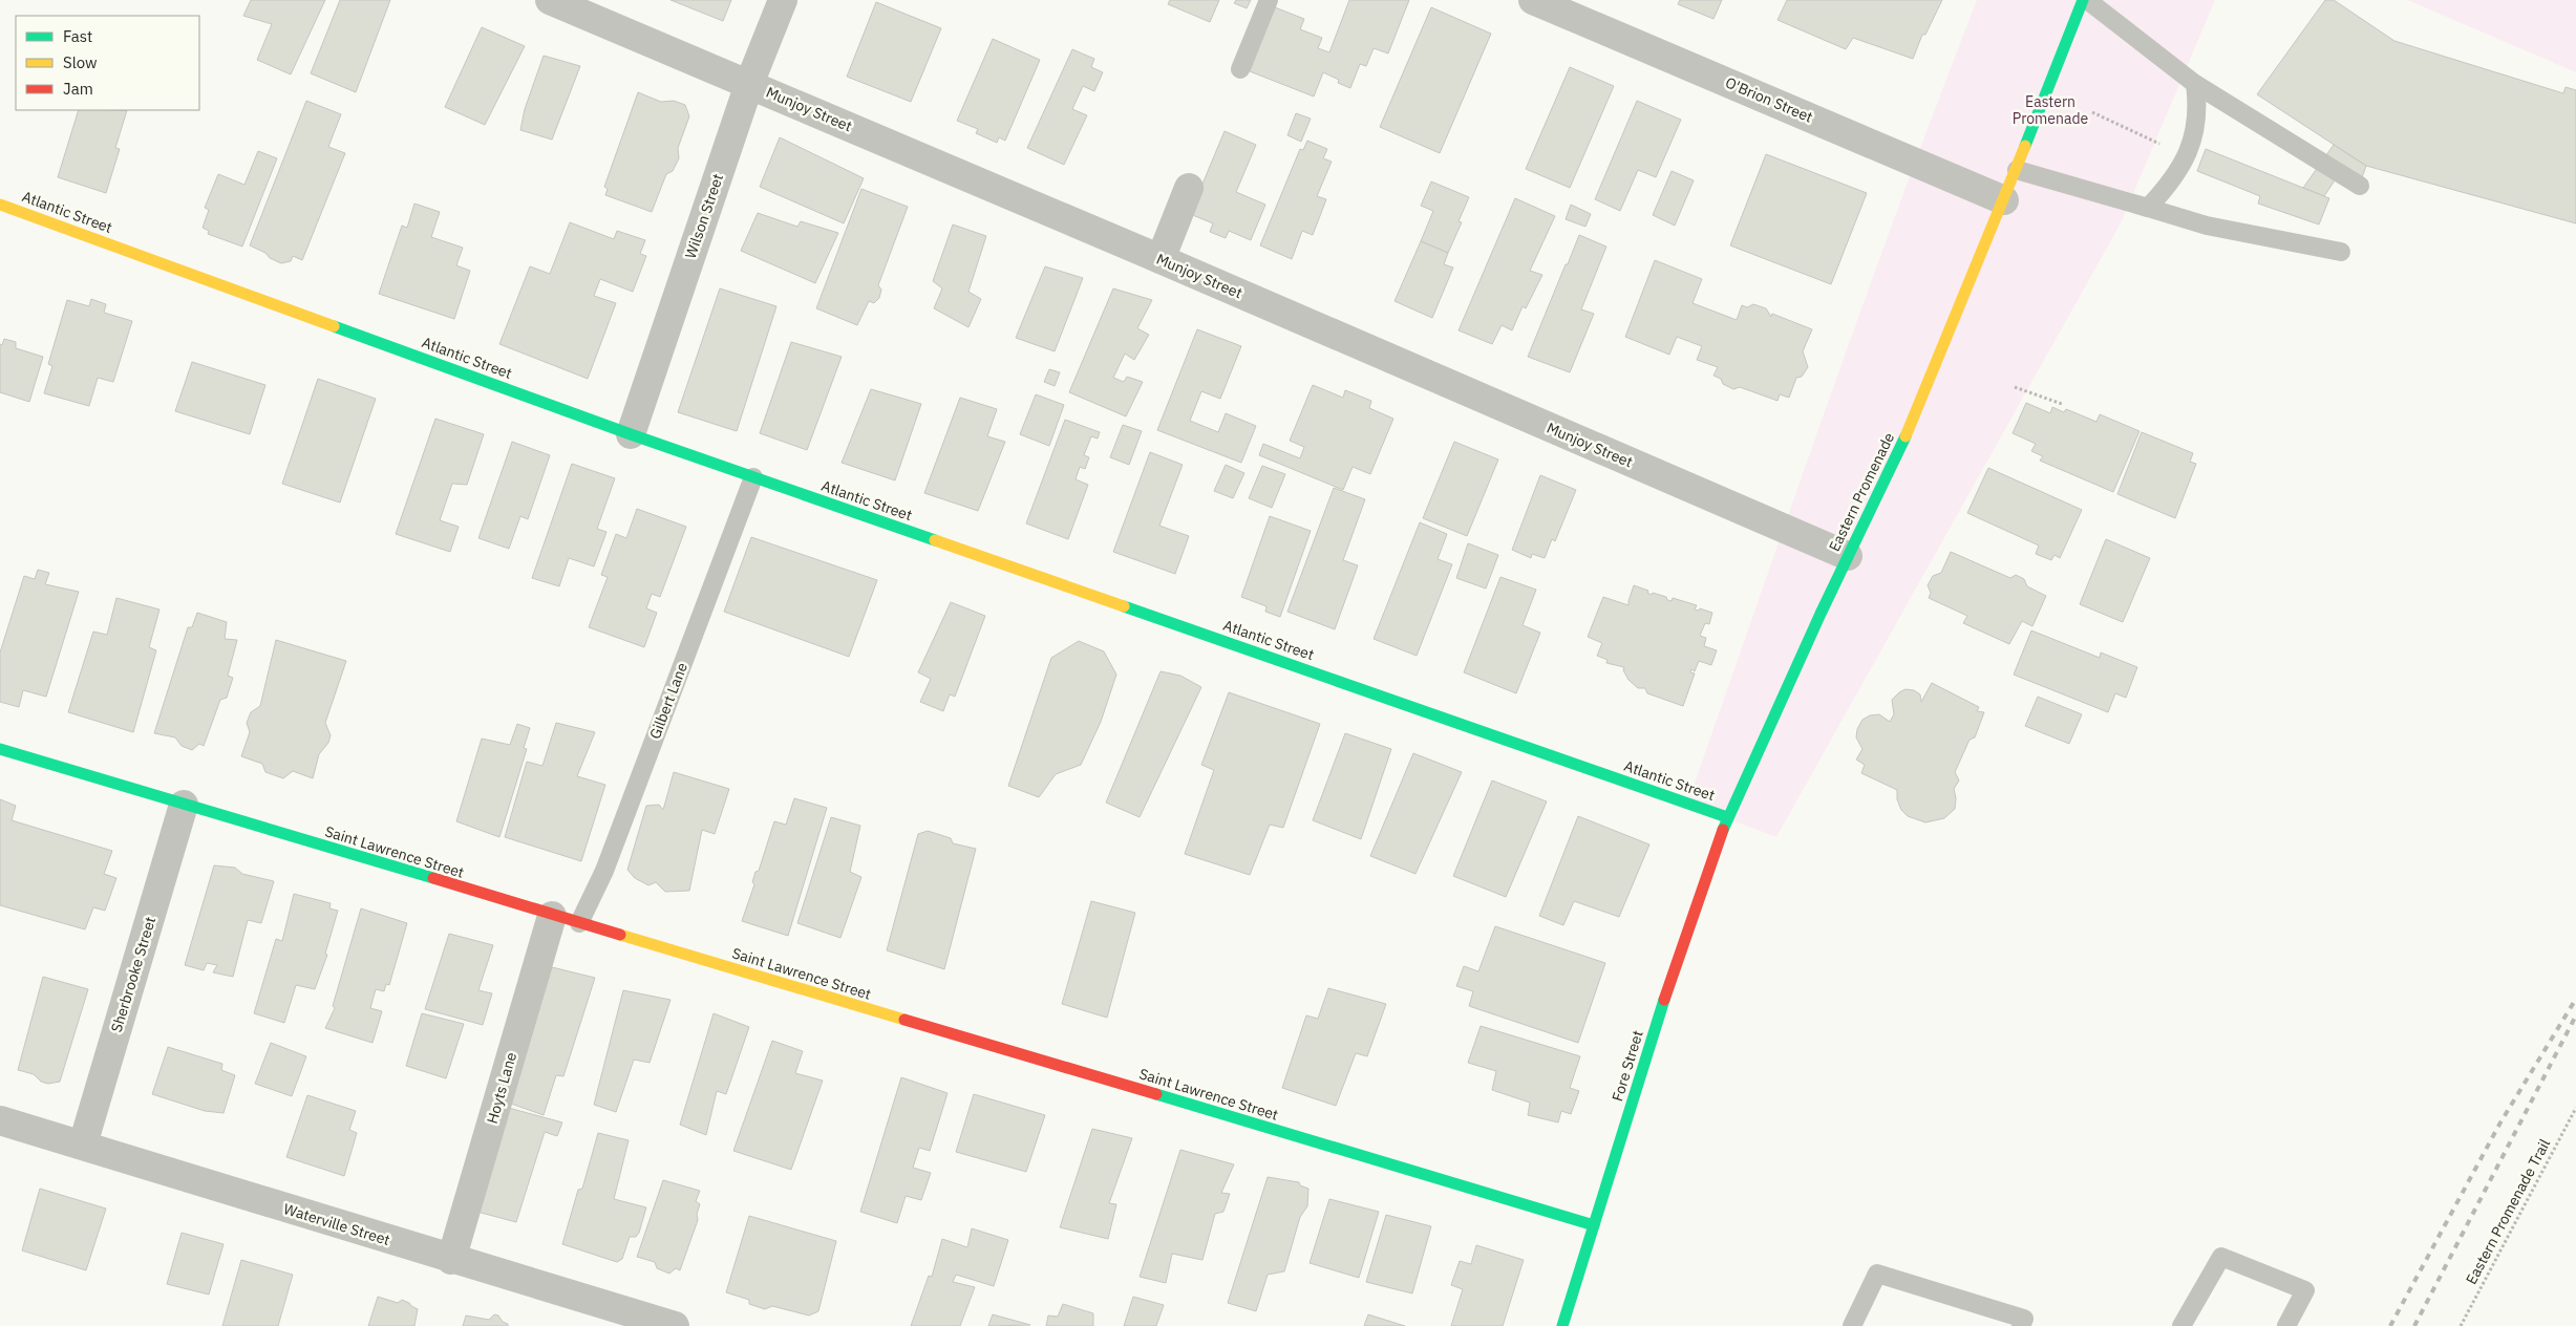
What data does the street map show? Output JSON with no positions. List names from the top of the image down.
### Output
{
  "streets": {
    "street": [
      "O'Brion Street",
      "Munjoy Street",
      "Atlantic Street",
      "Wilson Street",
      "Eastern Promenade",
      "Saint Lawrence Street",
      "Sherbrooke Street",
      "Fore Street",
      "Hoyts Lane",
      "Waterville Street"
    ],
    "lane": ["Gilbert Lane"],
    "path": ["Eastern Promenade Trail"]
  },
  "crossings": [
    ["O'Brion Street", "Eastern Promenade"],
    ["Munjoy Street", "Wilson Street"],
    ["Munjoy Street", "Eastern Promenade"],
    ["Atlantic Street", "Wilson Street"],
    ["Atlantic Street", "Eastern Promenade"],
    ["Atlantic Street", "Gilbert Lane"],
    ["Atlantic Street", "Fore Street"],
    ["Eastern Promenade", "Fore Street"],
    ["Gilbert Lane", "Saint Lawrence Street"],
    ["Saint Lawrence Street", "Sherbrooke Street"],
    ["Saint Lawrence Street", "Fore Street"],
    ["Saint Lawrence Street", "Hoyts Lane"],
    ["Sherbrooke Street", "Waterville Street"],
    ["Hoyts Lane", "Waterville Street"]
  ],
  "parks": ["Eastern Promenade"],
  "legend": ["Fast", "Slow", "Jam"]
}
